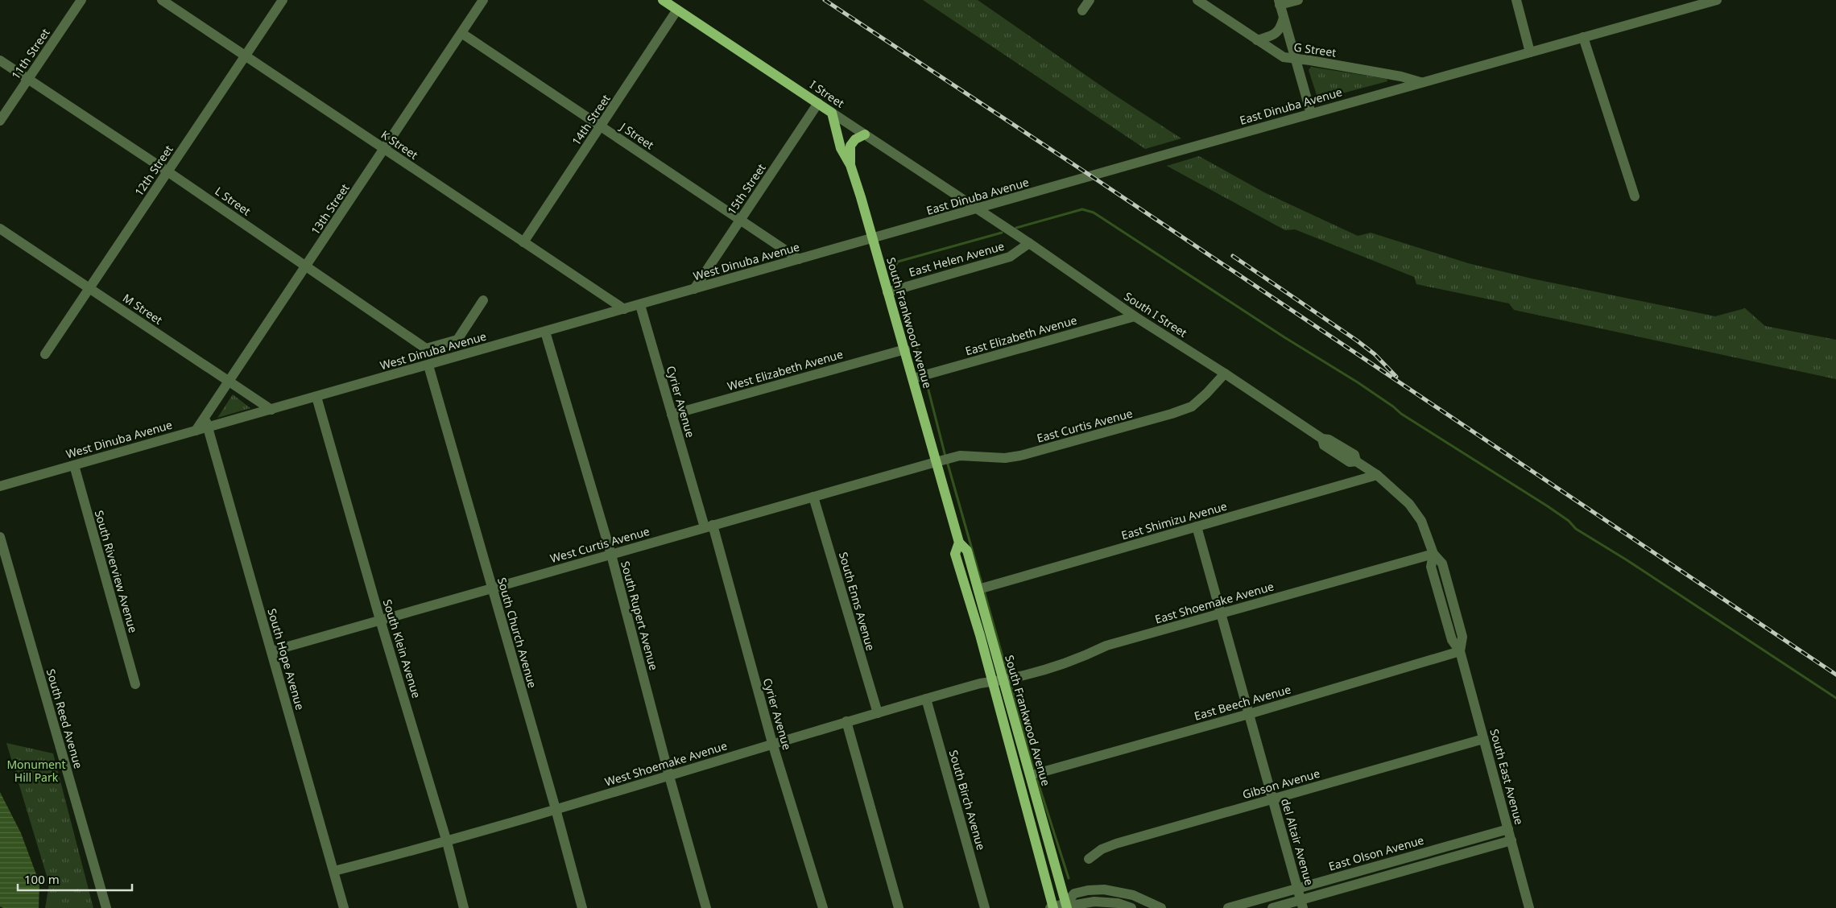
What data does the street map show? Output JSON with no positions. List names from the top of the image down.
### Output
{
  "streets": {
    "main road": ["I Street", "South Frankwood Avenue"],
    "street": [
      "G Street",
      "11th Street",
      "East Dinuba Avenue",
      "14th Street",
      "J Street",
      "K Street",
      "12th Street",
      "15th Street",
      "L Street",
      "13th Street",
      "East Helen Avenue",
      "West Dinuba Avenue",
      "M Street",
      "South I Street",
      "East Elizabeth Avenue",
      "West Elizabeth Avenue",
      "Cyrier Avenue",
      "East Curtis Avenue",
      "East Shimizu Avenue",
      "West Curtis Avenue",
      "South Riverview Avenue",
      "South Enns Avenue",
      "East Shoemake Avenue",
      "South Rupert Avenue",
      "South Church Avenue",
      "South Klein Avenue",
      "South Hope Avenue",
      "East Beech Avenue",
      "South Reed Avenue",
      "West Shoemake Avenue",
      "South East Avenue",
      "Gibson Avenue",
      "South Birch Avenue",
      "del Altair Avenue",
      "East Olson Avenue"
    ]
  },
  "crossings": [
    ["G Street", "East Dinuba Avenue"],
    ["11th Street", "L Street"],
    ["I Street", "East Dinuba Avenue"],
    ["I Street", "14th Street"],
    ["I Street", "15th Street"],
    ["I Street", "South I Street"],
    ["I Street", "South Frankwood Avenue"],
    ["East Dinuba Avenue", "West Dinuba Avenue"],
    ["East Dinuba Avenue", "South I Street"],
    ["East Dinuba Avenue", "South Frankwood Avenue"],
    ["14th Street", "J Street"],
    ["14th Street", "K Street"],
    ["J Street", "15th Street"],
    ["J Street", "13th Street"],
    ["J Street", "West Dinuba Avenue"],
    ["K Street", "12th Street"],
    ["K Street", "13th Street"],
    ["K Street", "West Dinuba Avenue"],
    ["12th Street", "L Street"],
    ["12th Street", "M Street"],
    ["15th Street", "West Dinuba Avenue"],
    ["L Street", "13th Street"],
    ["13th Street", "West Dinuba Avenue"],
    ["13th Street", "M Street"],
    ["13th Street", "South Hope Avenue"],
    ["East Helen Avenue", "South I Street"],
    ["East Helen Avenue", "South Frankwood Avenue"],
    ["West Dinuba Avenue", "M Street"],
    ["West Dinuba Avenue", "South Frankwood Avenue"],
    ["West Dinuba Avenue", "Cyrier Avenue"],
    ["West Dinuba Avenue", "South Riverview Avenue"],
    ["West Dinuba Avenue", "South Rupert Avenue"],
    ["West Dinuba Avenue", "South Church Avenue"],
    ["West Dinuba Avenue", "South Klein Avenue"],
    ["West Dinuba Avenue", "South Hope Avenue"],
    ["South I Street", "East Elizabeth Avenue"],
    ["South I Street", "East Curtis Avenue"],
    ["South I Street", "East Shimizu Avenue"],
    ["South I Street", "East Shoemake Avenue"],
    ["South I Street", "South East Avenue"],
    ["South Frankwood Avenue", "East Elizabeth Avenue"],
    ["South Frankwood Avenue", "West Elizabeth Avenue"],
    ["South Frankwood Avenue", "East Curtis Avenue"],
    ["South Frankwood Avenue", "East Shimizu Avenue"],
    ["South Frankwood Avenue", "West Curtis Avenue"],
    ["South Frankwood Avenue", "East Shoemake Avenue"],
    ["South Frankwood Avenue", "East Beech Avenue"],
    ["South Frankwood Avenue", "West Shoemake Avenue"],
    ["West Elizabeth Avenue", "Cyrier Avenue"],
    ["Cyrier Avenue", "West Curtis Avenue"],
    ["Cyrier Avenue", "West Shoemake Avenue"],
    ["East Curtis Avenue", "West Curtis Avenue"],
    ["East Shimizu Avenue", "del Altair Avenue"],
    ["West Curtis Avenue", "South Enns Avenue"],
    ["West Curtis Avenue", "South Rupert Avenue"],
    ["West Curtis Avenue", "South Church Avenue"],
    ["West Curtis Avenue", "South Klein Avenue"],
    ["West Curtis Avenue", "South Hope Avenue"],
    ["South Enns Avenue", "West Shoemake Avenue"],
    ["East Shoemake Avenue", "West Shoemake Avenue"],
    ["East Shoemake Avenue", "South East Avenue"],
    ["East Shoemake Avenue", "del Altair Avenue"],
    ["South Rupert Avenue", "West Shoemake Avenue"],
    ["South Church Avenue", "West Shoemake Avenue"],
    ["South Klein Avenue", "West Shoemake Avenue"],
    ["South Hope Avenue", "West Shoemake Avenue"],
    ["East Beech Avenue", "South East Avenue"],
    ["East Beech Avenue", "del Altair Avenue"],
    ["West Shoemake Avenue", "South Birch Avenue"],
    ["South East Avenue", "Gibson Avenue"],
    ["South East Avenue", "East Olson Avenue"],
    ["Gibson Avenue", "del Altair Avenue"],
    ["del Altair Avenue", "East Olson Avenue"]
  ],
  "parks": ["Monument Hill Park"],
  "scale_bar": "100 m"
}
